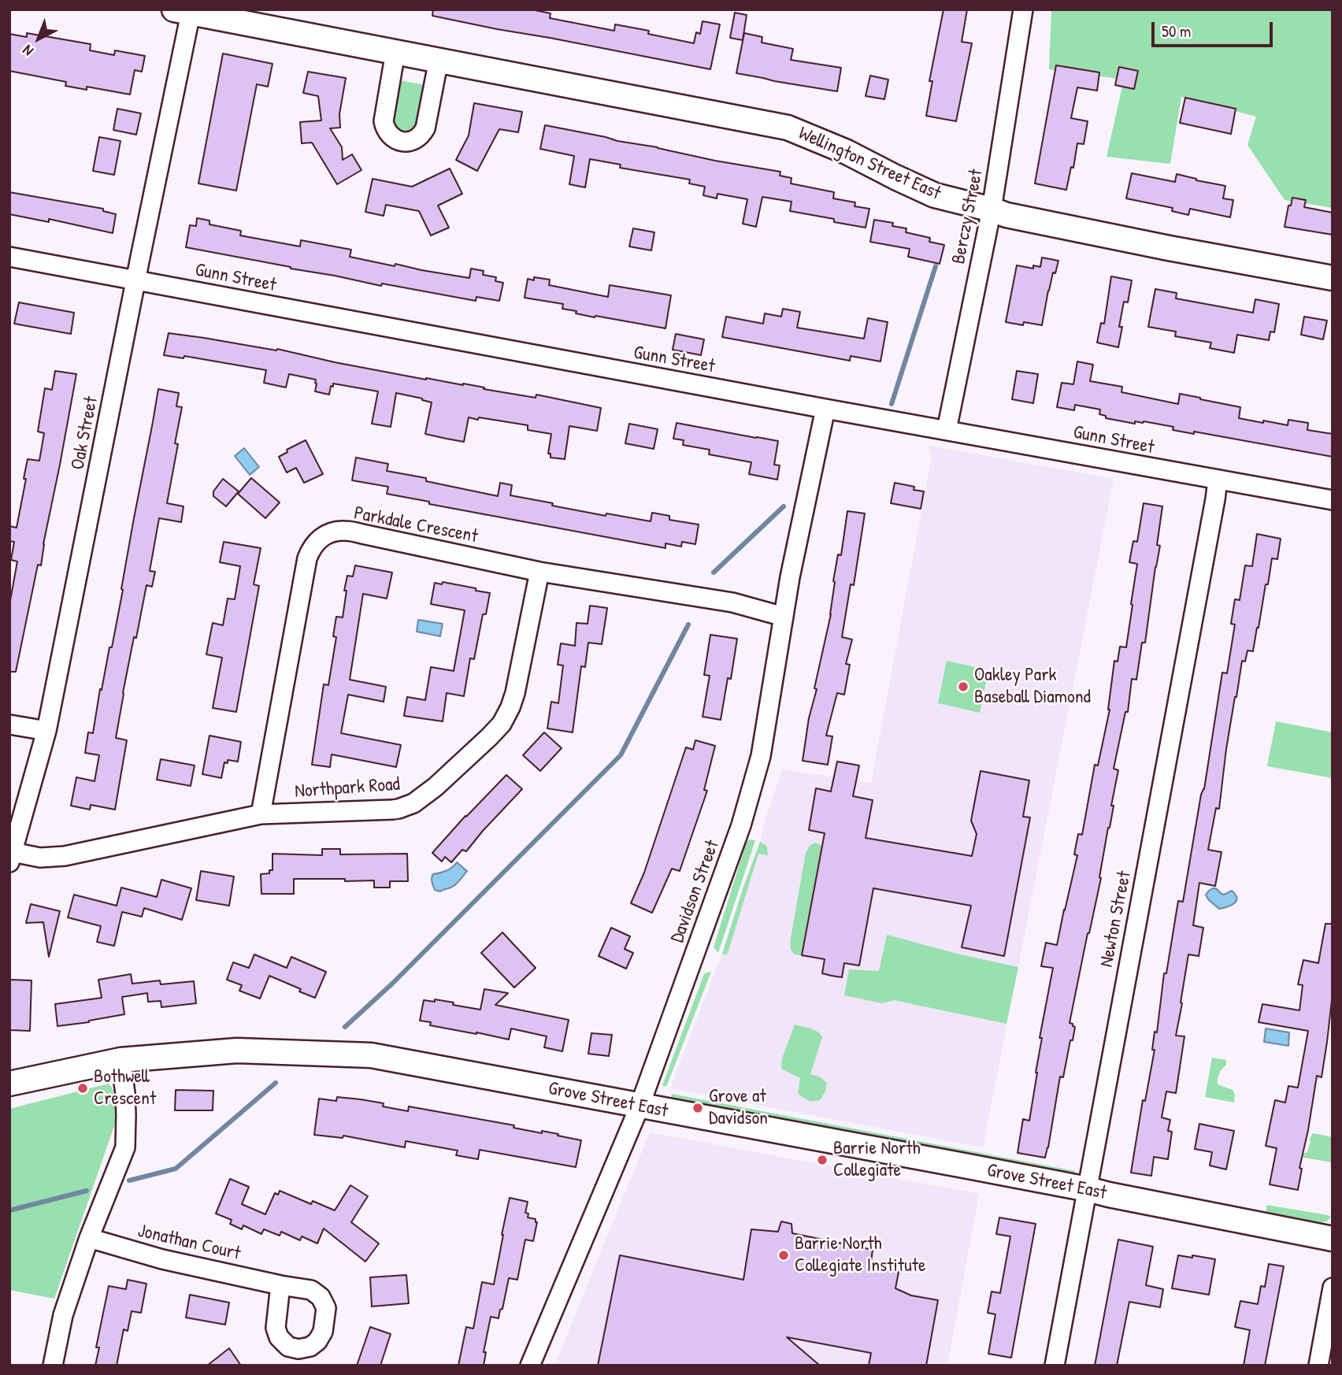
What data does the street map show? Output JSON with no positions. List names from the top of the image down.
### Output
{
  "streets": {
    "street": [
      "Wellington Street East",
      "Berczy Street",
      "Gunn Street",
      "Oak Street",
      "Parkdale Crescent",
      "Northpark Road",
      "Davidson Street",
      "Newton Street",
      "Grove Street East",
      "Jonathan Court"
    ]
  },
  "crossings": [
    ["Wellington Street East", "Berczy Street"],
    ["Wellington Street East", "Oak Street"],
    ["Berczy Street", "Gunn Street"],
    ["Gunn Street", "Oak Street"],
    ["Gunn Street", "Davidson Street"],
    ["Gunn Street", "Newton Street"],
    ["Oak Street", "Northpark Road"],
    ["Parkdale Crescent", "Northpark Road"],
    ["Parkdale Crescent", "Davidson Street"],
    ["Davidson Street", "Grove Street East"],
    ["Newton Street", "Grove Street East"]
  ],
  "places": [
    "Oakley Park Baseball Diamond",
    "Bothwell Crescent",
    "Grove at Davidson",
    "Barrie North Collegiate",
    "Barrie North Collegiate Institute"
  ],
  "scale_bar": "50 m",
  "north": "bottom left"
}
